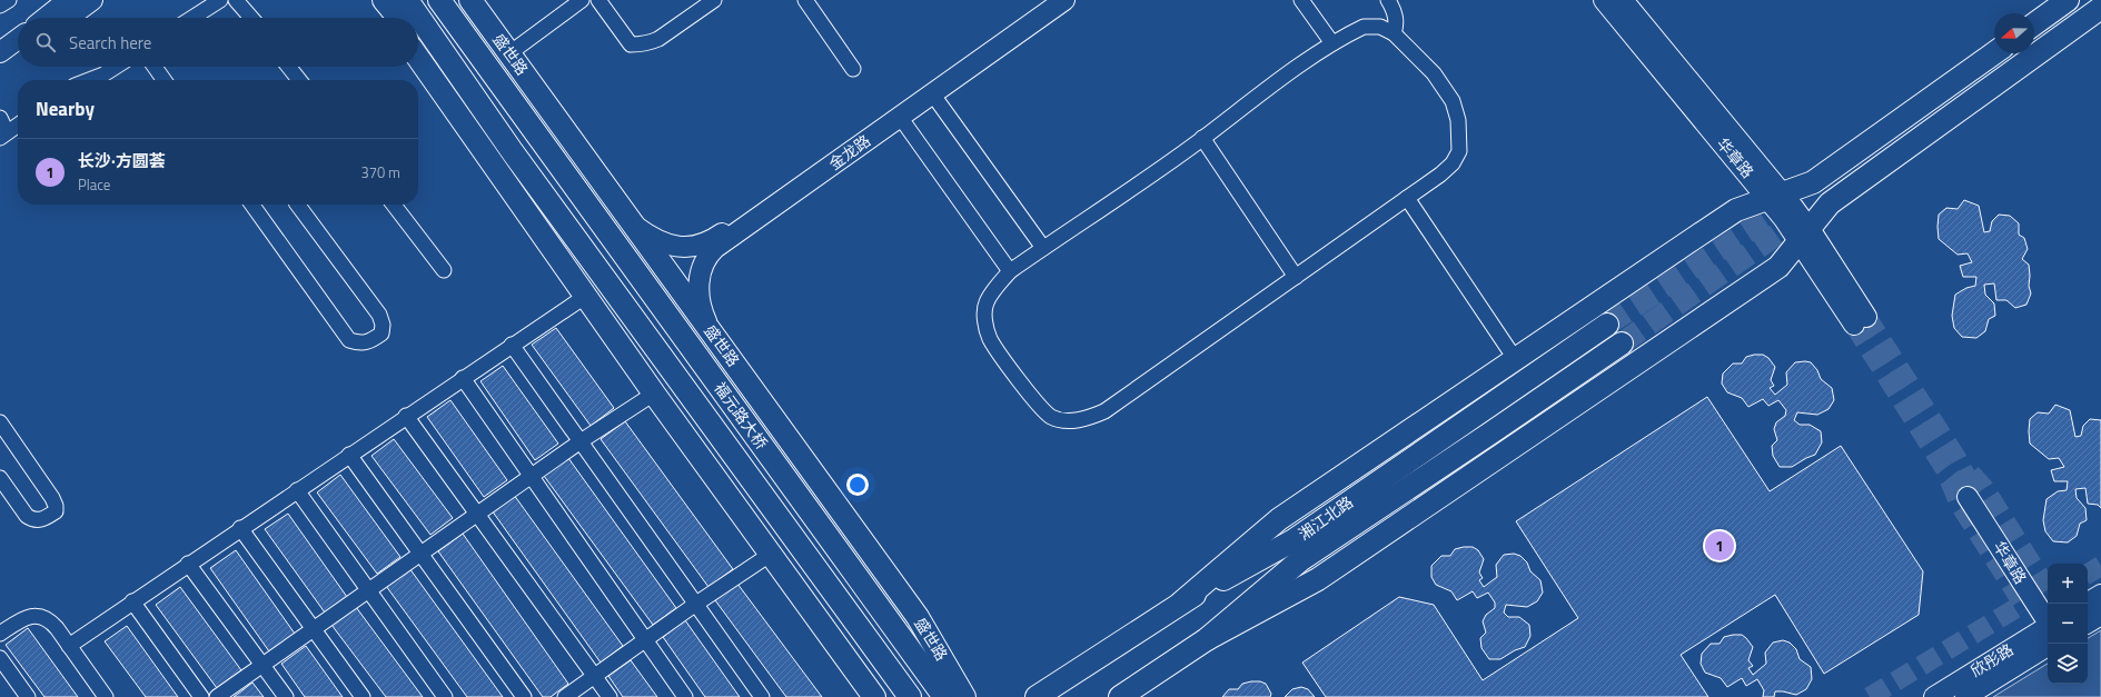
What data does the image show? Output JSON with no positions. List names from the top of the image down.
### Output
{
  "streets": {
    "main road": ["盛世路", "福元路大桥", "湘江北路"],
    "street": ["金龙路", "华章路", "欣彤路"]
  },
  "crossings": [
    ["盛世路", "金龙路"]
  ],
  "north": "left",
  "page": {
    "search": "Search here",
    "heading": "Nearby",
    "list": [
      {
        "mark": "1",
        "name": "长沙·方圆荟",
        "note": "Place",
        "value": "370 m"
      }
    ],
    "pins": "1",
    "map_buttons": ["+", "−"]
  }
}
